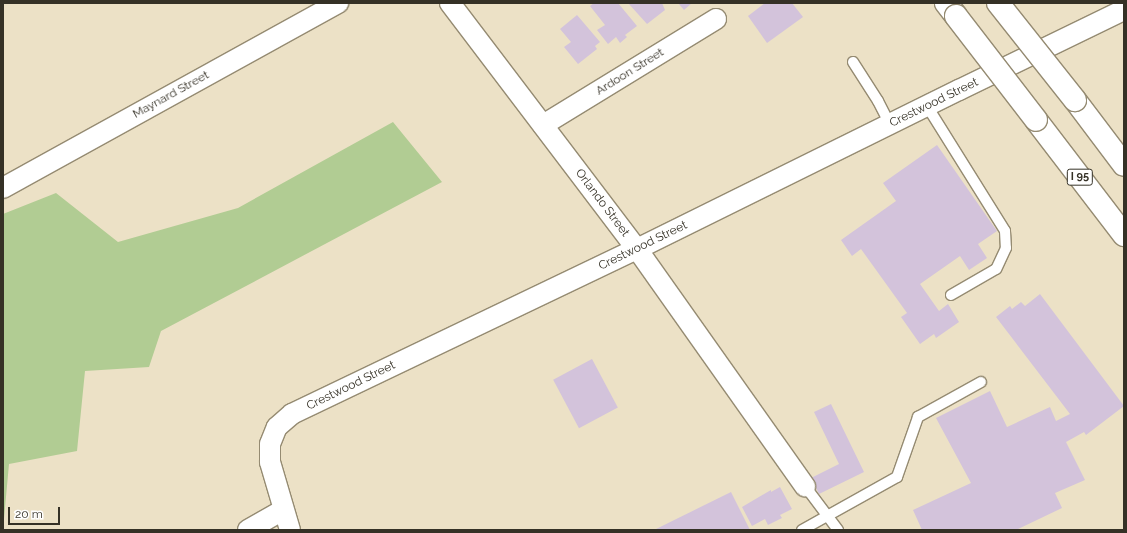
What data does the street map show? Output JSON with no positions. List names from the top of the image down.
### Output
{
  "streets": {
    "highway": ["I 95"],
    "street": [
      "Ardoon Street",
      "Maynard Street",
      "Crestwood Street",
      "Orlando Street"
    ]
  },
  "crossings": [
    ["Ardoon Street", "Orlando Street"],
    ["Crestwood Street", "Orlando Street"]
  ],
  "scale_bar": "20 m"
}
